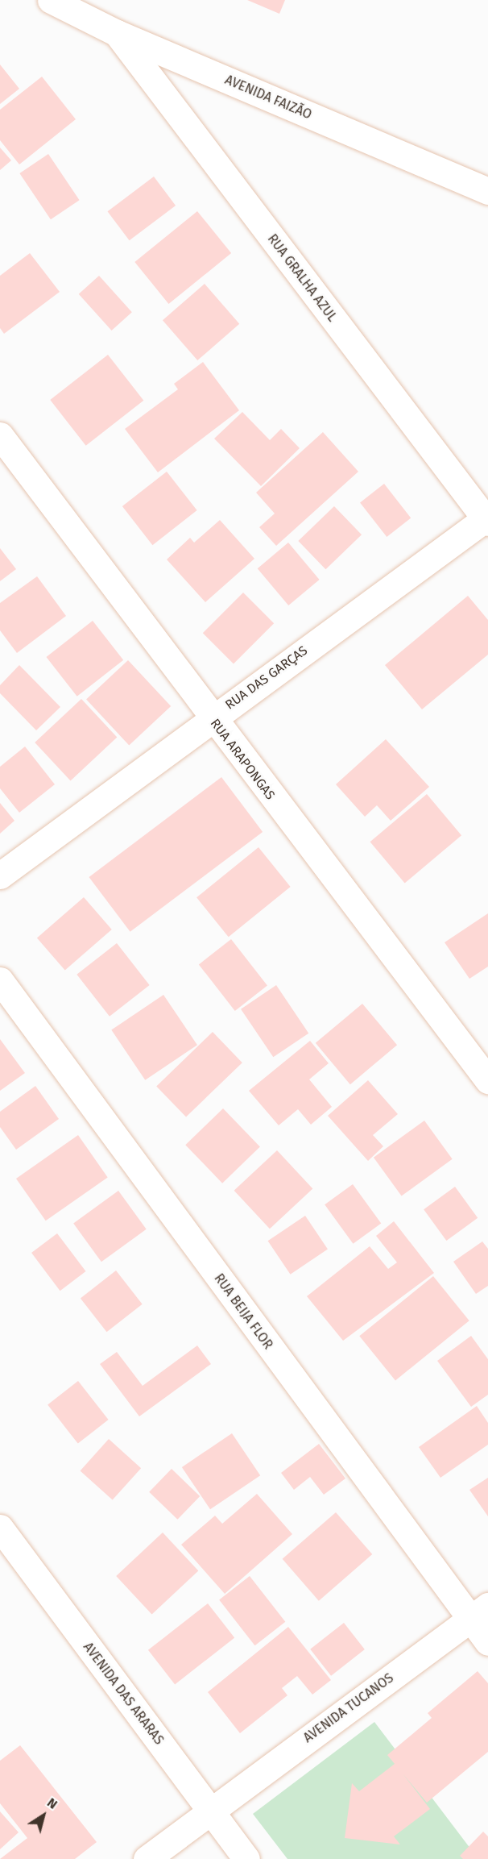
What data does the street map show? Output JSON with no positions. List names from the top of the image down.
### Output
{
  "streets": {
    "street": [
      "AVENIDA FAIZÃO",
      "RUA GRALHA AZUL",
      "RUA DAS GARÇAS",
      "RUA ARAPONGAS",
      "RUA BEIJA FLOR",
      "AVENIDA DAS ARARAS",
      "AVENIDA TUCANOS"
    ]
  },
  "crossings": [
    ["AVENIDA FAIZÃO", "RUA GRALHA AZUL"],
    ["RUA GRALHA AZUL", "RUA DAS GARÇAS"],
    ["RUA DAS GARÇAS", "RUA ARAPONGAS"],
    ["RUA BEIJA FLOR", "AVENIDA TUCANOS"],
    ["AVENIDA DAS ARARAS", "AVENIDA TUCANOS"]
  ],
  "north": "top right"
}
